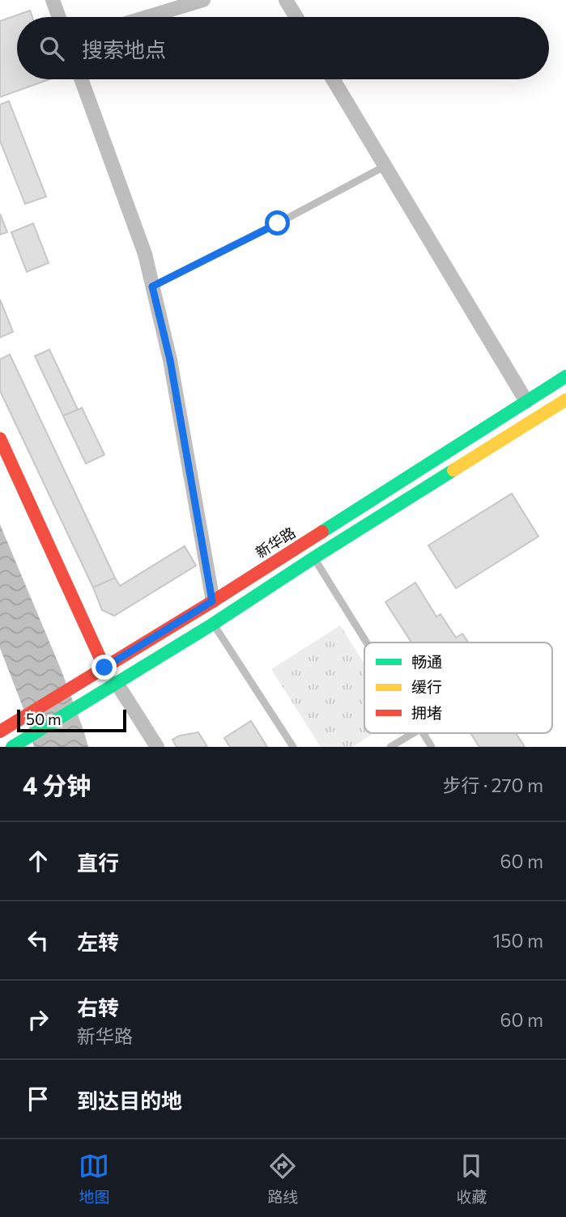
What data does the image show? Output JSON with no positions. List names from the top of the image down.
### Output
{
  "streets": {
    "main road": ["新华路"]
  },
  "legend": ["畅通", "缓行", "拥堵"],
  "scale_bar": "50 m",
  "page": {
    "search": "搜索地点",
    "scale": "50 m",
    "heading": ["4 分钟", "步行 · 270 m"],
    "list": [
      ["直行", "60 m"],
      ["左转", "150 m"],
      ["右转", "新华路", "60 m"],
      "到达目的地"
    ],
    "nav": ["地图", "路线", "收藏"]
  }
}
